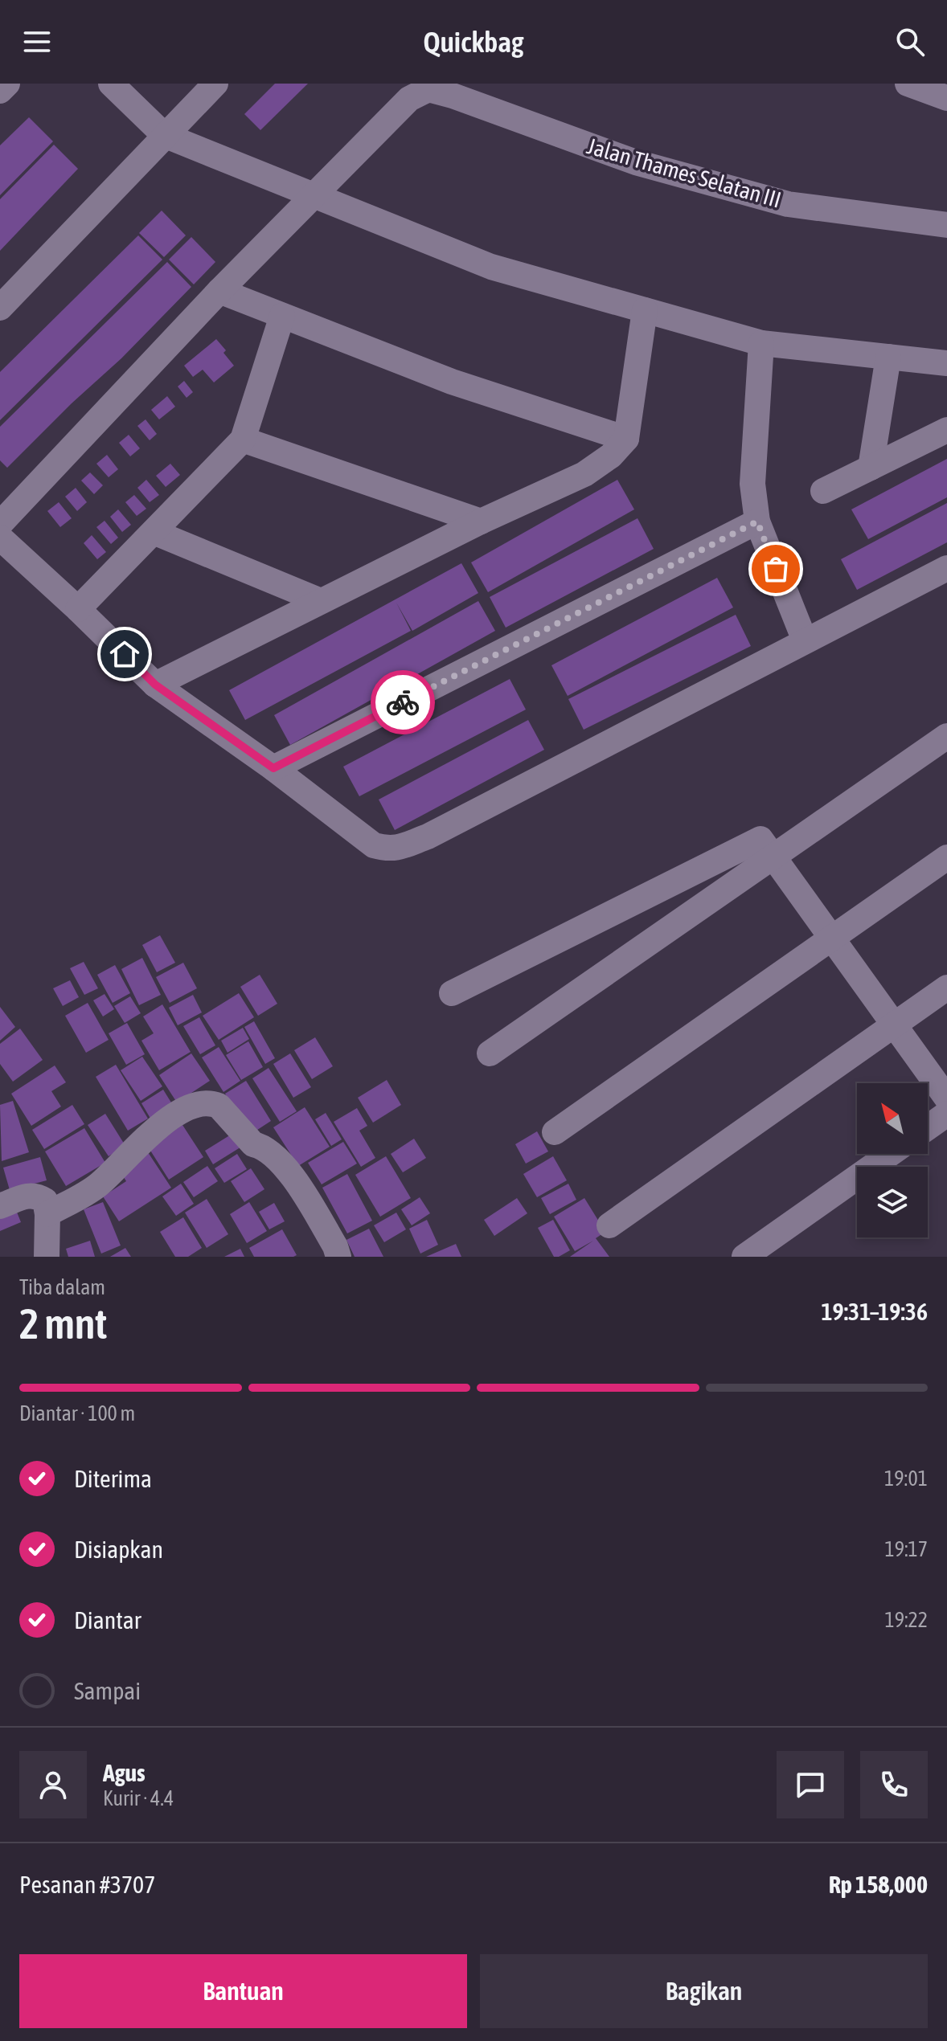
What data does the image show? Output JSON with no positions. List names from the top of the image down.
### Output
{
  "streets": {
    "street": ["Jalan Thames Selatan III"]
  },
  "north": "top left",
  "page": {
    "header": "Quickbag",
    "heading": ["2 mnt", "Tiba dalam", "19:31–19:36"],
    "panel": [
      "Agus",
      "Kurir · 4.4",
      "Pesanan #3707",
      "Rp 158,000"
    ],
    "bar": "Diantar · 100 m",
    "list": [
      ["Diterima", "19:01"],
      ["Disiapkan", "19:17"],
      ["Diantar", "19:22"],
      "Sampai"
    ],
    "buttons": ["Bantuan", "Bagikan"]
  }
}
